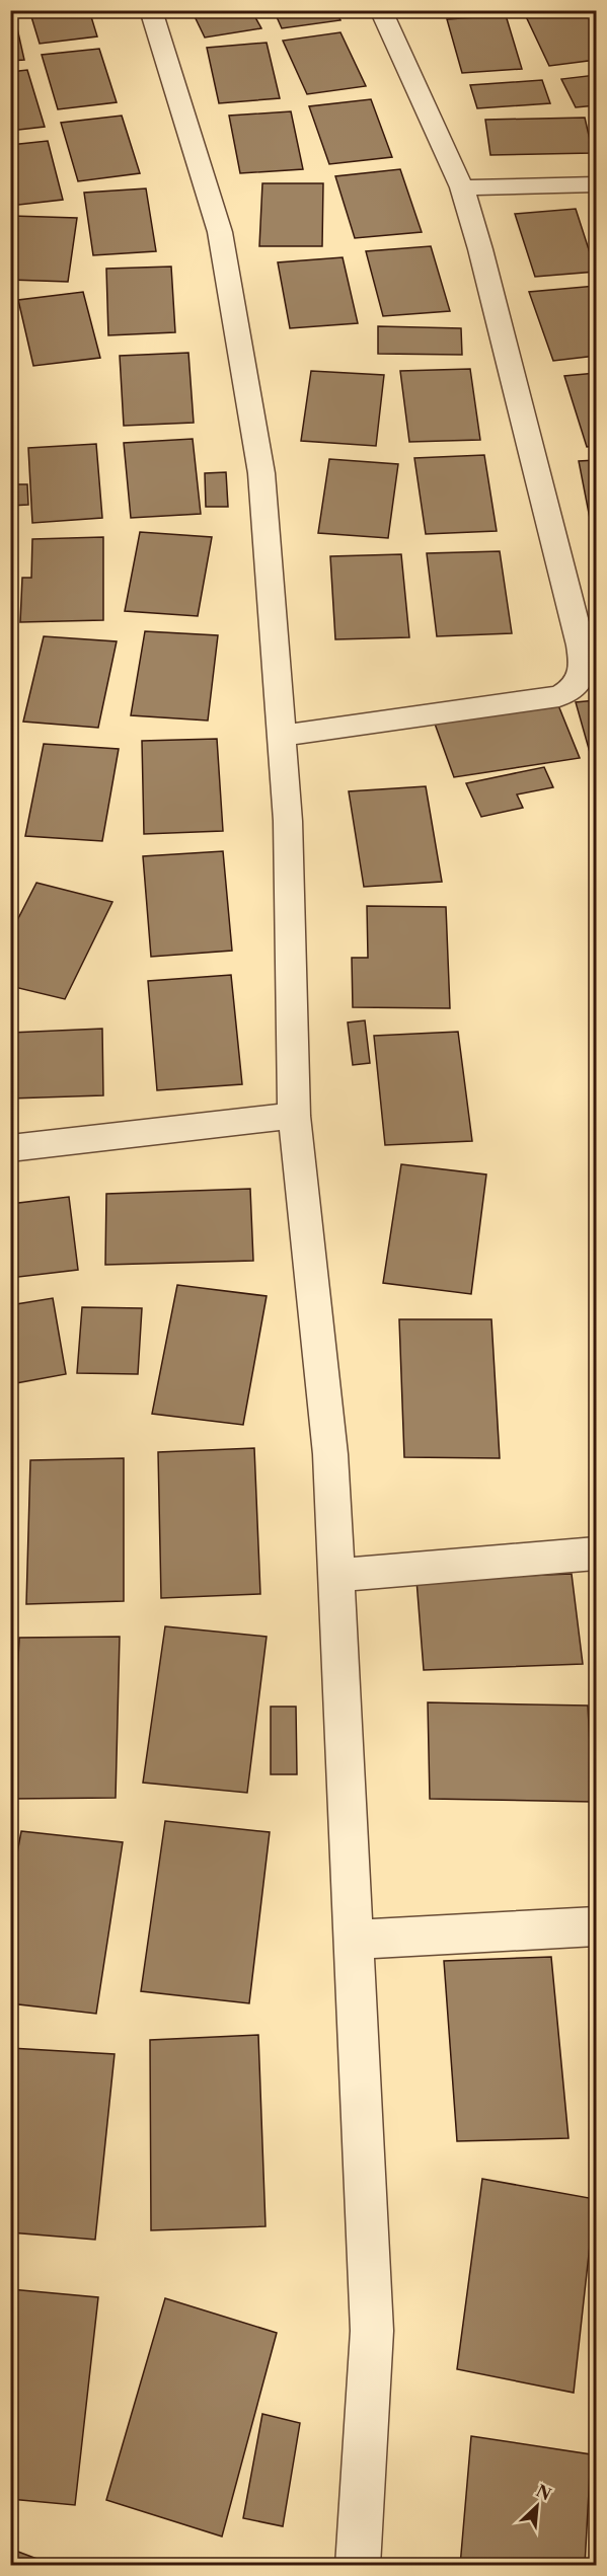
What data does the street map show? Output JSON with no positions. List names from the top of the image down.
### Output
{
  "north": "top right"
}
